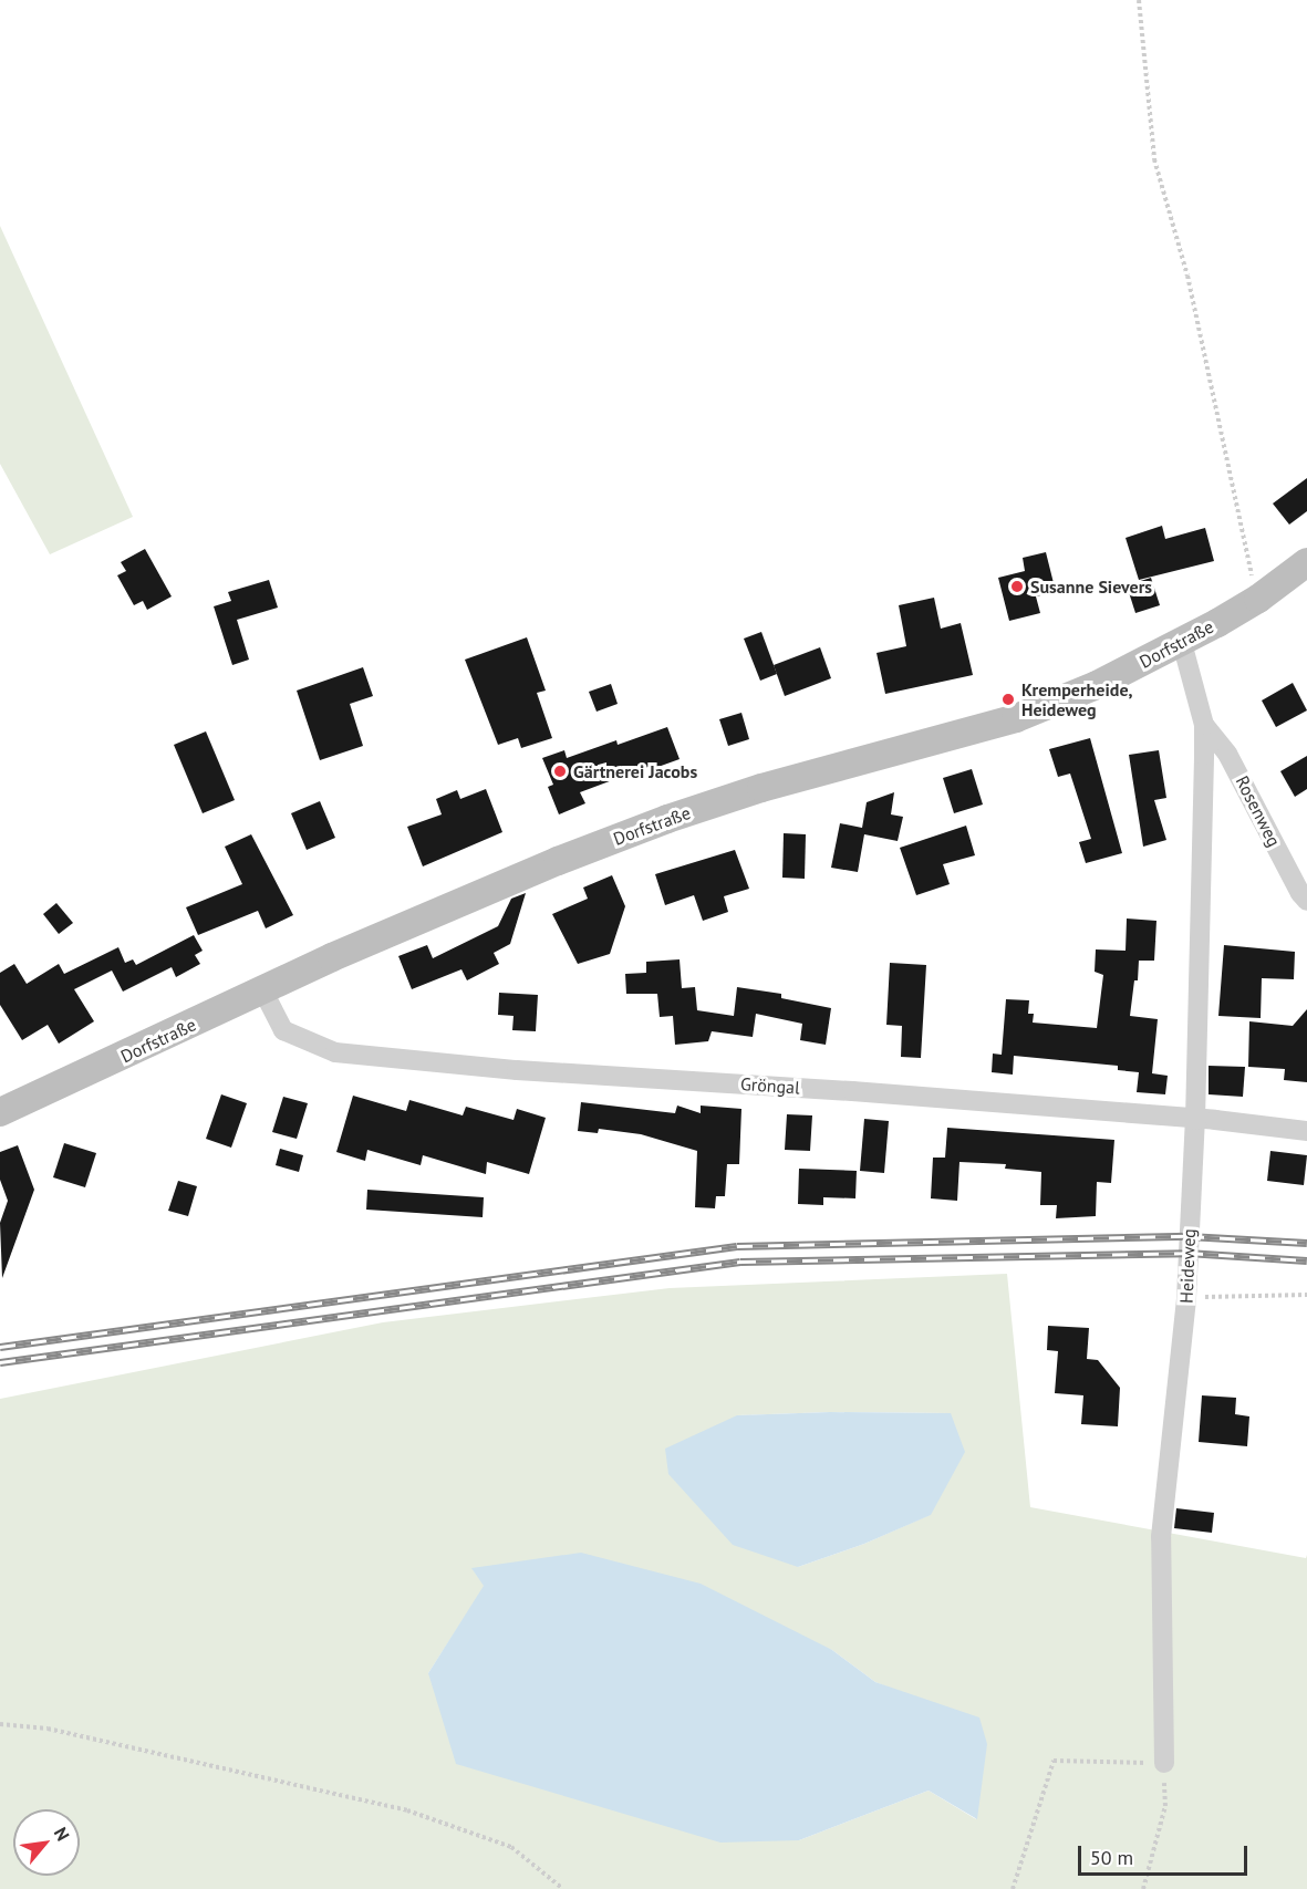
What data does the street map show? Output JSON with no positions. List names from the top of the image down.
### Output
{
  "streets": {
    "main road": ["Dorfstraße"],
    "street": ["Rosenweg", "Gröngal", "Heideweg"]
  },
  "crossings": [
    ["Dorfstraße", "Gröngal"],
    ["Dorfstraße", "Heideweg"],
    ["Rosenweg", "Heideweg"],
    ["Gröngal", "Heideweg"]
  ],
  "places": ["Susanne Sievers", "Kremperheide, Heideweg", "Gärtnerei Jacobs"],
  "scale_bar": "50 m",
  "north": "top right"
}
